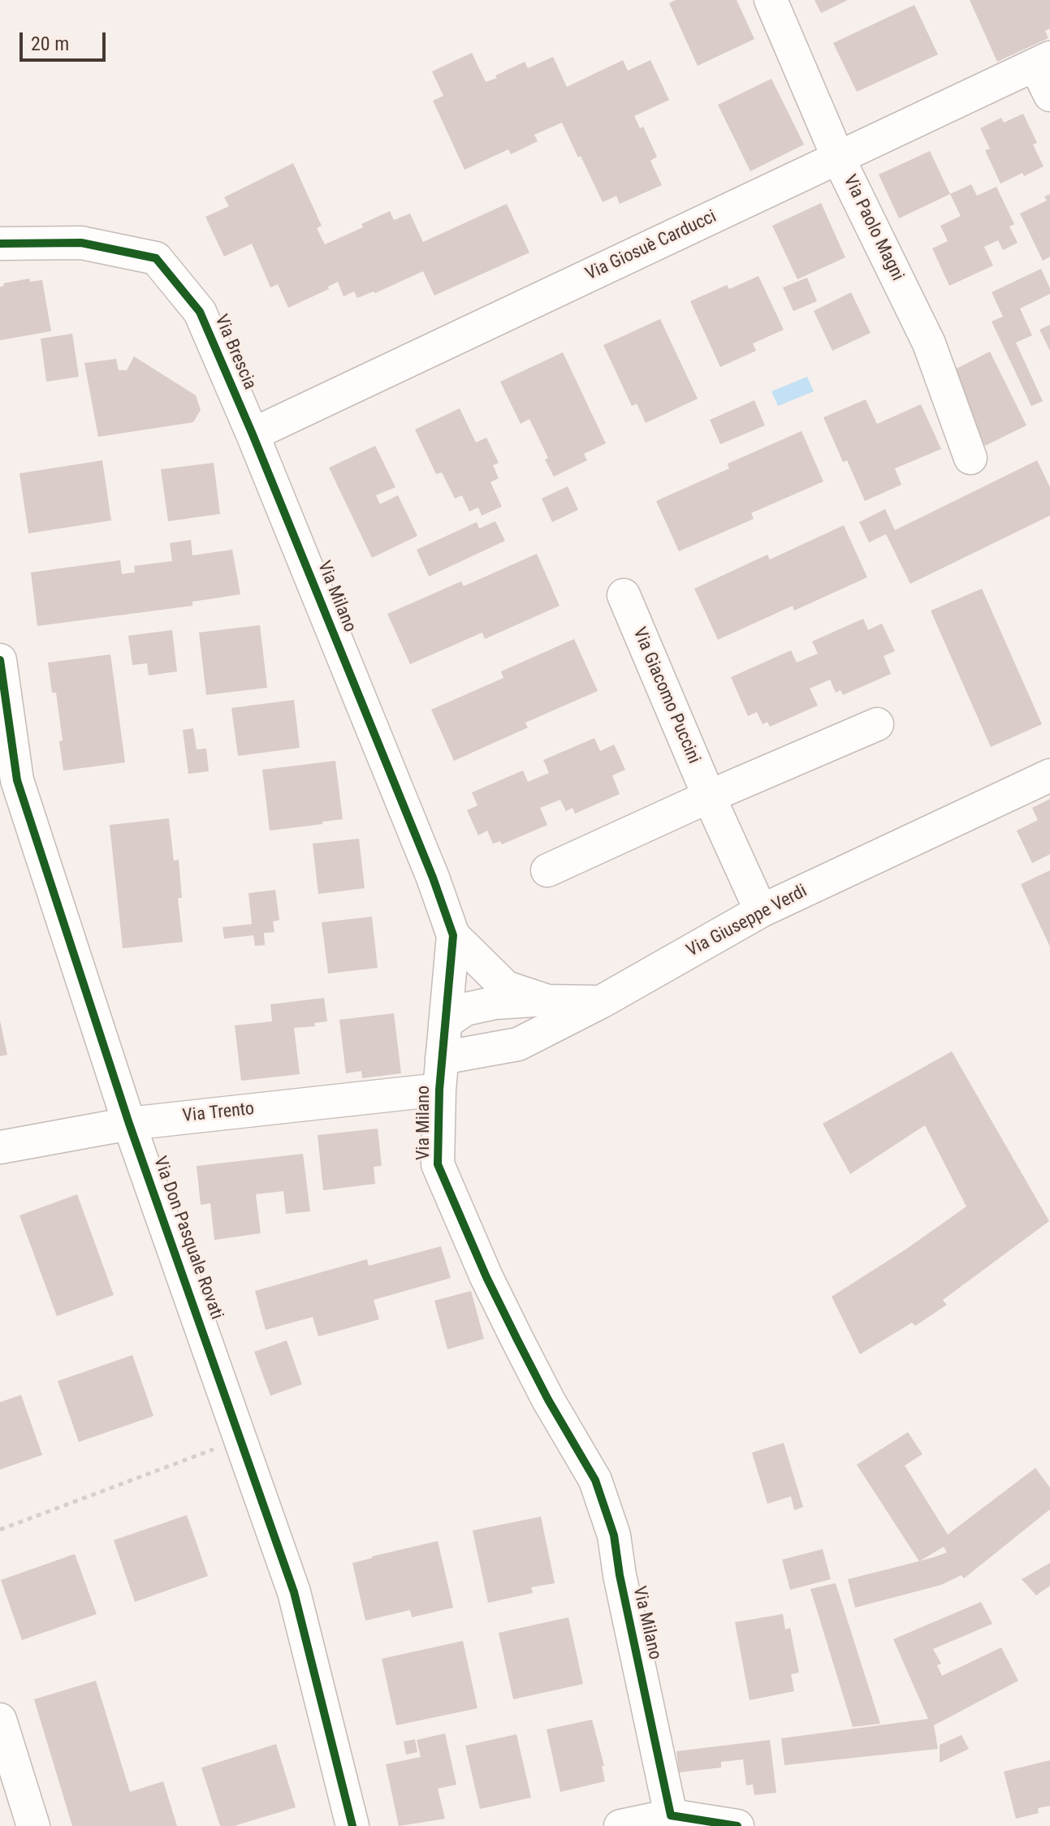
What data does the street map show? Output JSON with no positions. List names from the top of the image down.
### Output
{
  "streets": {
    "street": [
      "Via Paolo Magni",
      "Via Giosuè Carducci",
      "Via Brescia",
      "Via Milano",
      "Via Giacomo Puccini",
      "Via Giuseppe Verdi",
      "Via Trento",
      "Via Don Pasquale Rovati"
    ]
  },
  "crossings": [
    ["Via Paolo Magni", "Via Giosuè Carducci"],
    ["Via Giosuè Carducci", "Via Brescia"],
    ["Via Giosuè Carducci", "Via Milano"],
    ["Via Brescia", "Via Milano"],
    ["Via Milano", "Via Giuseppe Verdi"],
    ["Via Milano", "Via Trento"],
    ["Via Giacomo Puccini", "Via Giuseppe Verdi"],
    ["Via Giuseppe Verdi", "Via Trento"],
    ["Via Trento", "Via Don Pasquale Rovati"]
  ],
  "scale_bar": "20 m"
}
